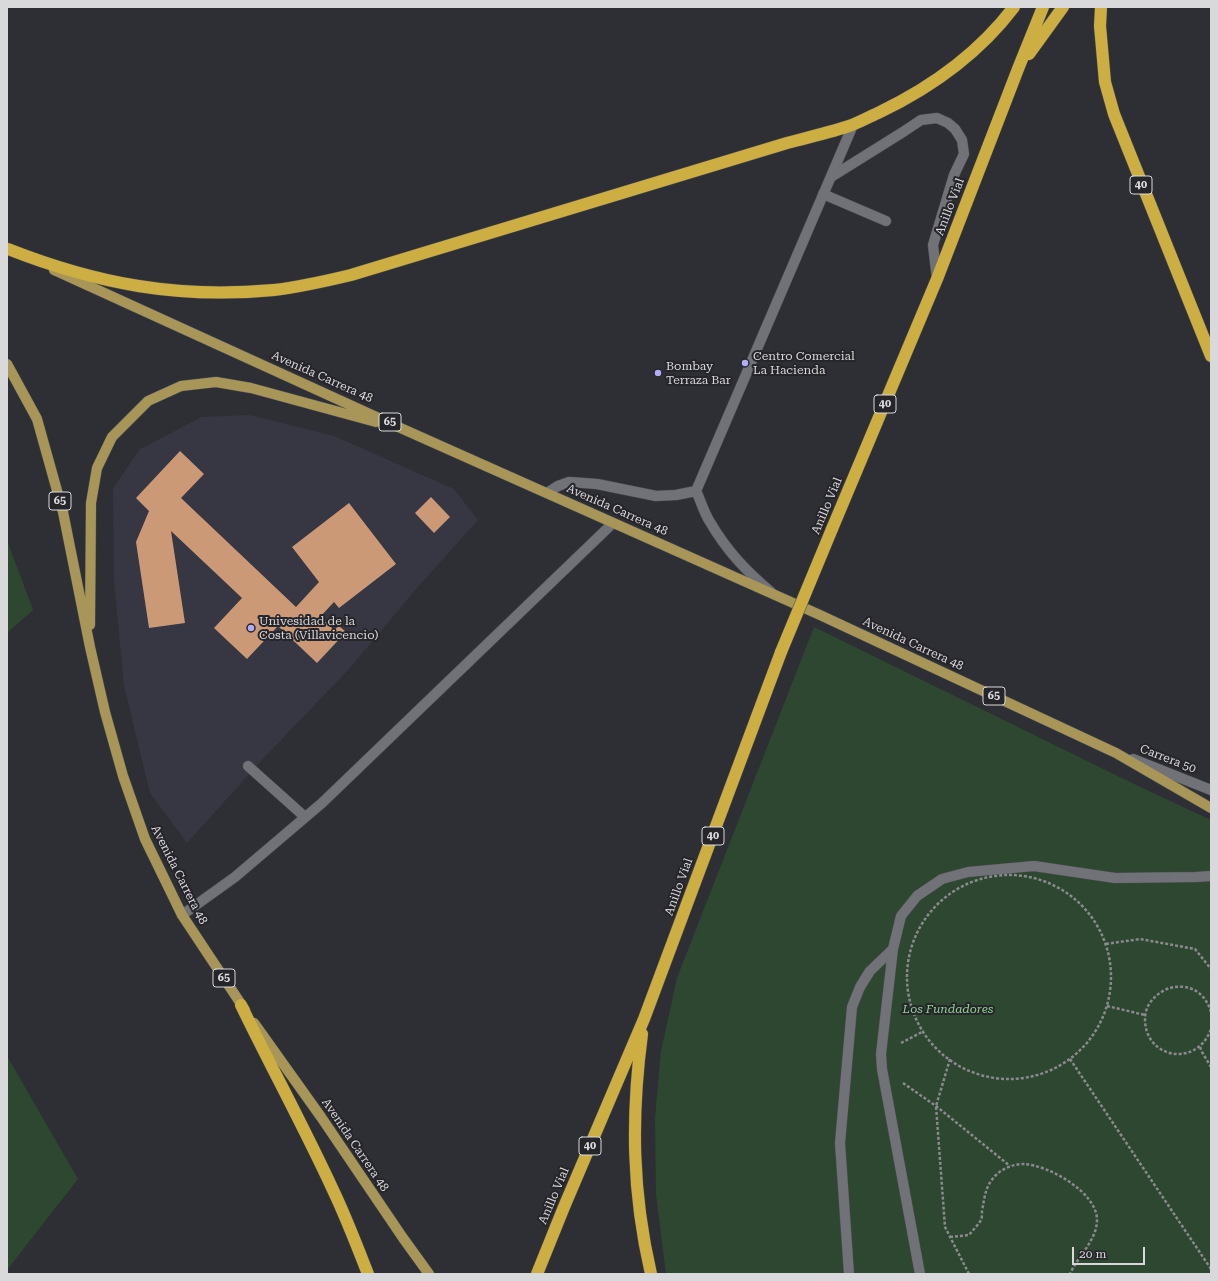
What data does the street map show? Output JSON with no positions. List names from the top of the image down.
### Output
{
  "streets": {
    "highway": ["40", "Anillo Vial"],
    "main road": ["Avenida Carrera 48", "65"],
    "street": ["Carrera 50"]
  },
  "crossings": [
    ["Avenida Carrera 48", "Carrera 50"]
  ],
  "parks": ["Los Fundadores"],
  "places": ["Centro Comercial La Hacienda", "Bombay Terraza Bar", "Univesidad de la Costa (Villavicencio)"],
  "scale_bar": "20 m"
}
